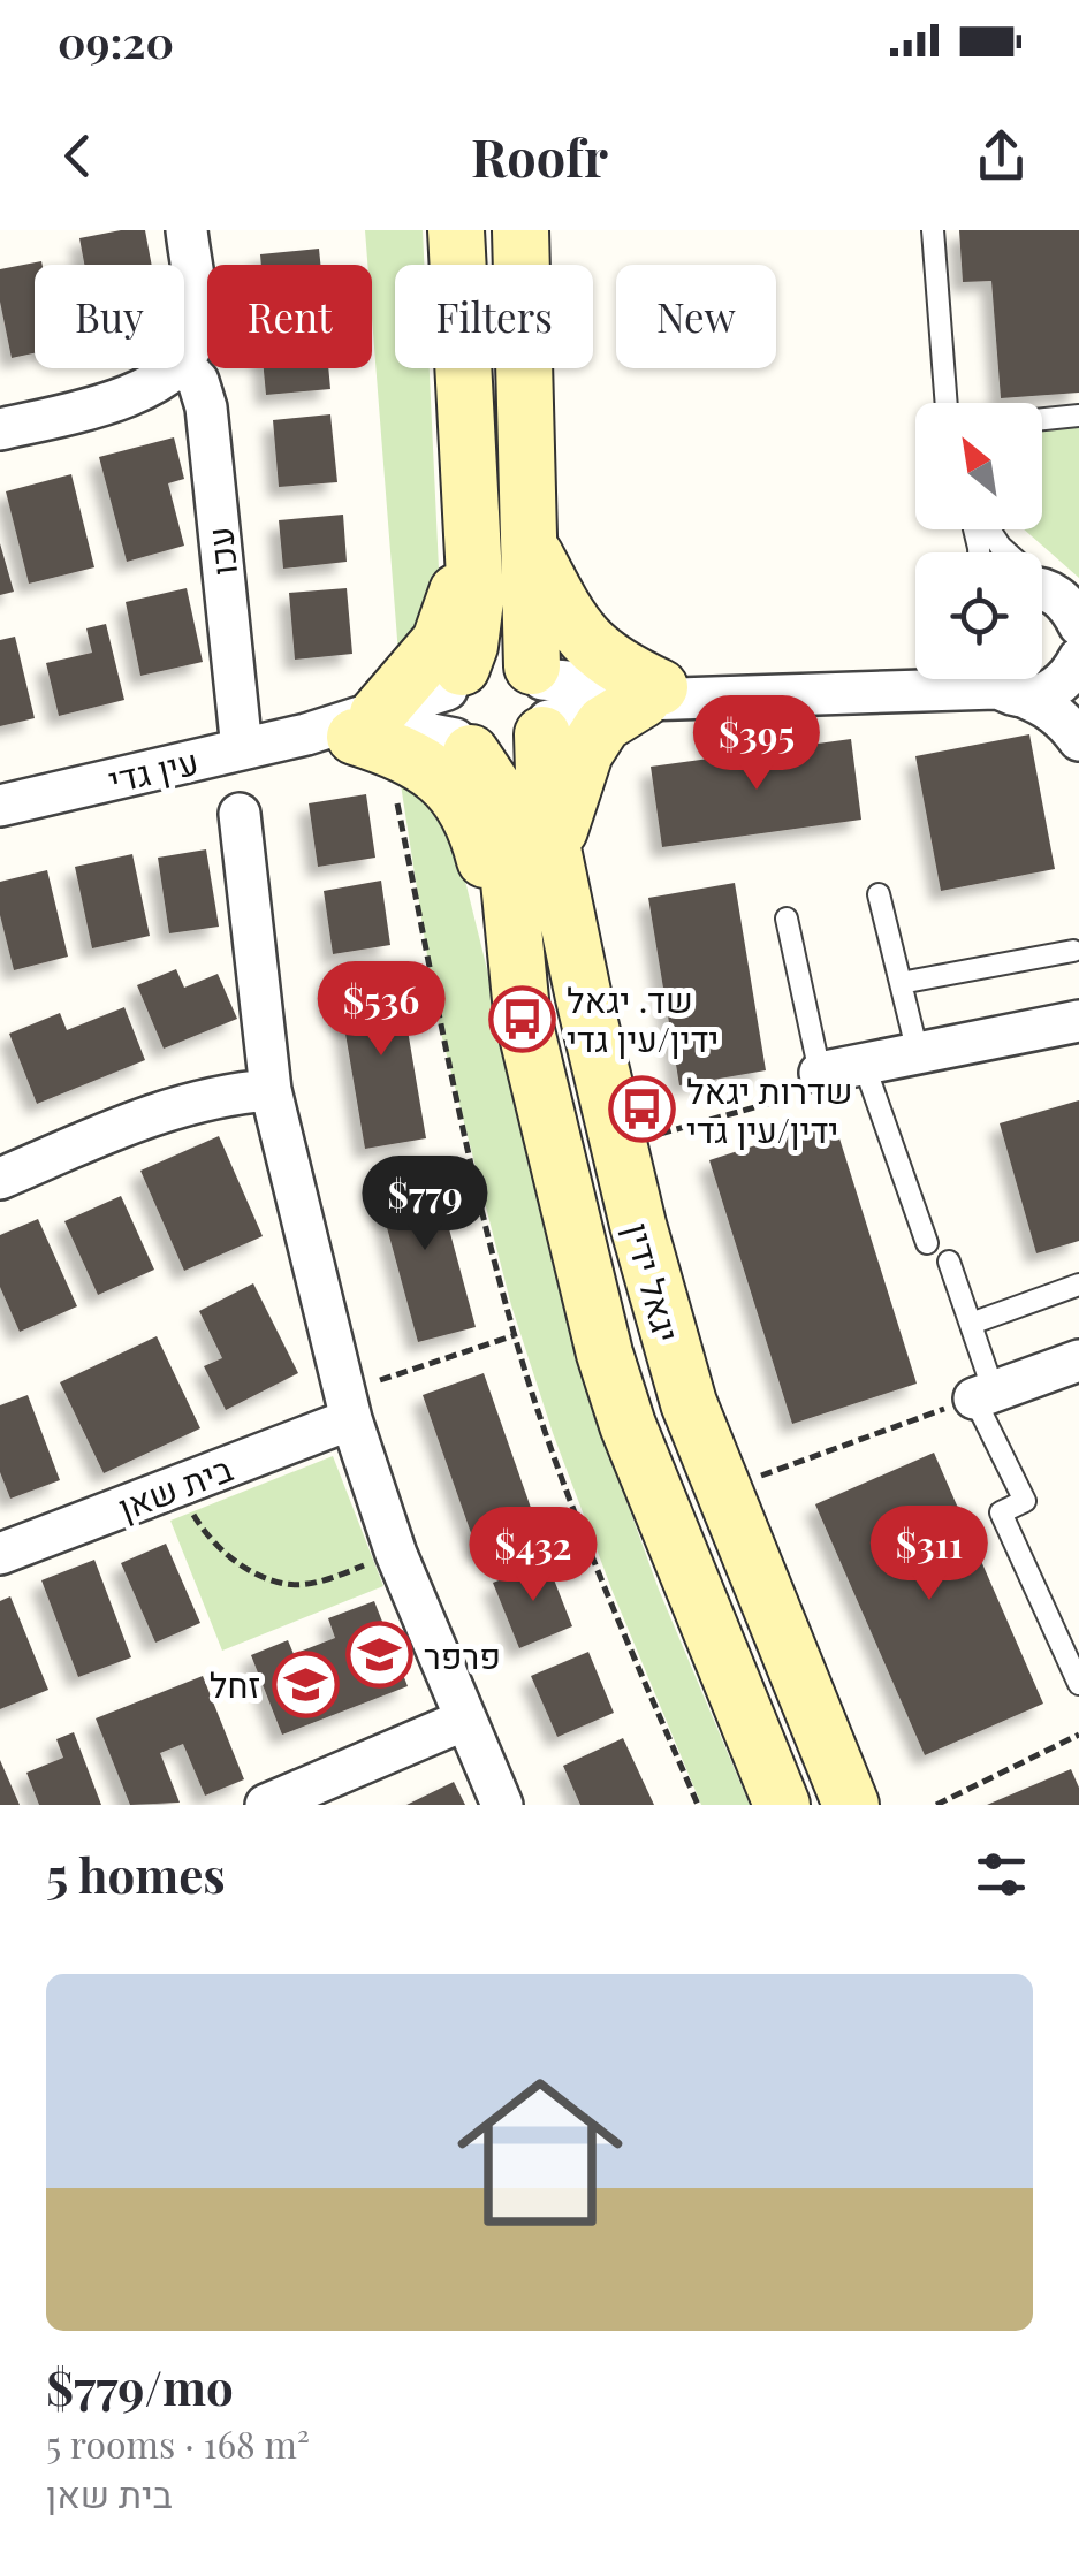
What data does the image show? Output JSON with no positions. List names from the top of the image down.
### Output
{
  "streets": {
    "main road": ["יגאל ידין"],
    "street": ["עכו", "עין גדי", "בית שאן"]
  },
  "crossings": [
    ["עכו", "עין גדי"],
    ["עין גדי", "יגאל ידין"]
  ],
  "places": {
    "bus stop": ["שד. יגאל ידין/עין גדי", "שדרות יגאל ידין/עין גדי"],
    "school or university": ["פרפר", "זחל"]
  },
  "north": "top left",
  "page": {
    "status": "09:20",
    "header": "Roofr",
    "chip": [
      "Buy",
      "Rent",
      "Filters",
      "New"
    ],
    "price": [
      "$395",
      "$536",
      "$779",
      "$311",
      "$432"
    ],
    "heading": "5 homes",
    "list": [
      {
        "name": "$779/mo",
        "note": "5 rooms · 168 m² · בית שאן"
      }
    ]
  }
}
